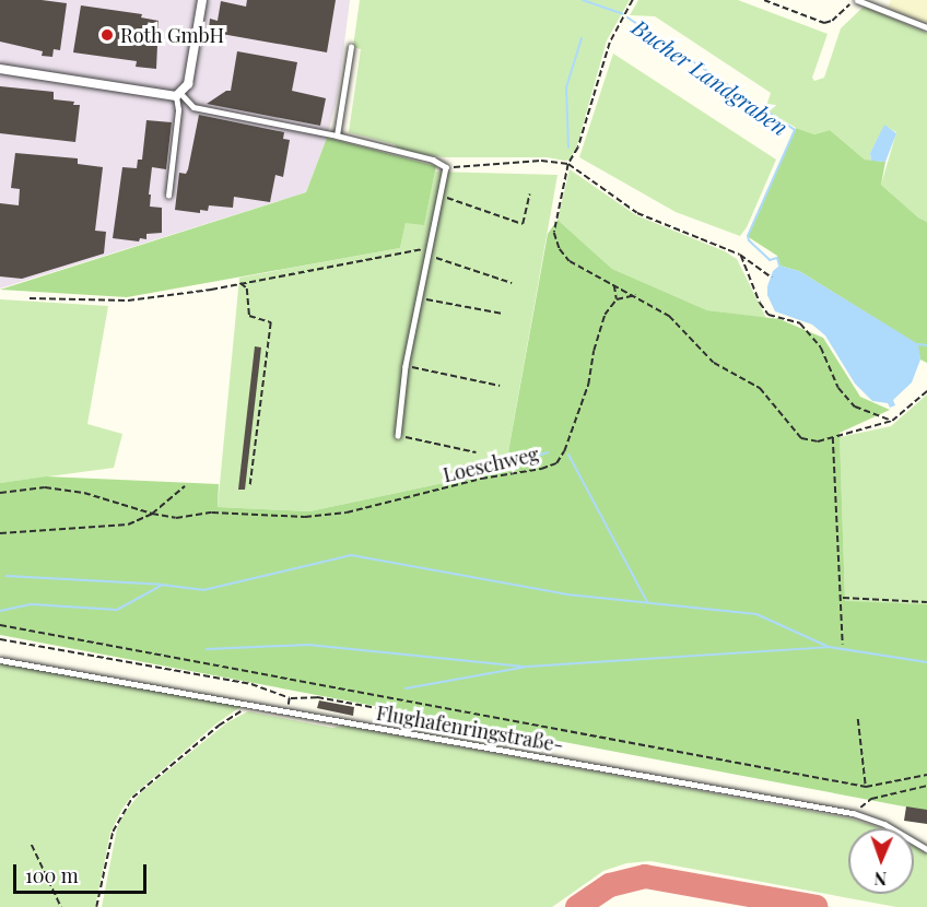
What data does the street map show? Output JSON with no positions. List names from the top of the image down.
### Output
{
  "streets": {
    "lane": ["Flughafenringstraße-"],
    "path": ["Loeschweg"]
  },
  "water": ["Bucher Landgraben"],
  "places": ["Roth GmbH"],
  "scale_bar": "100 m",
  "north": "bottom"
}
